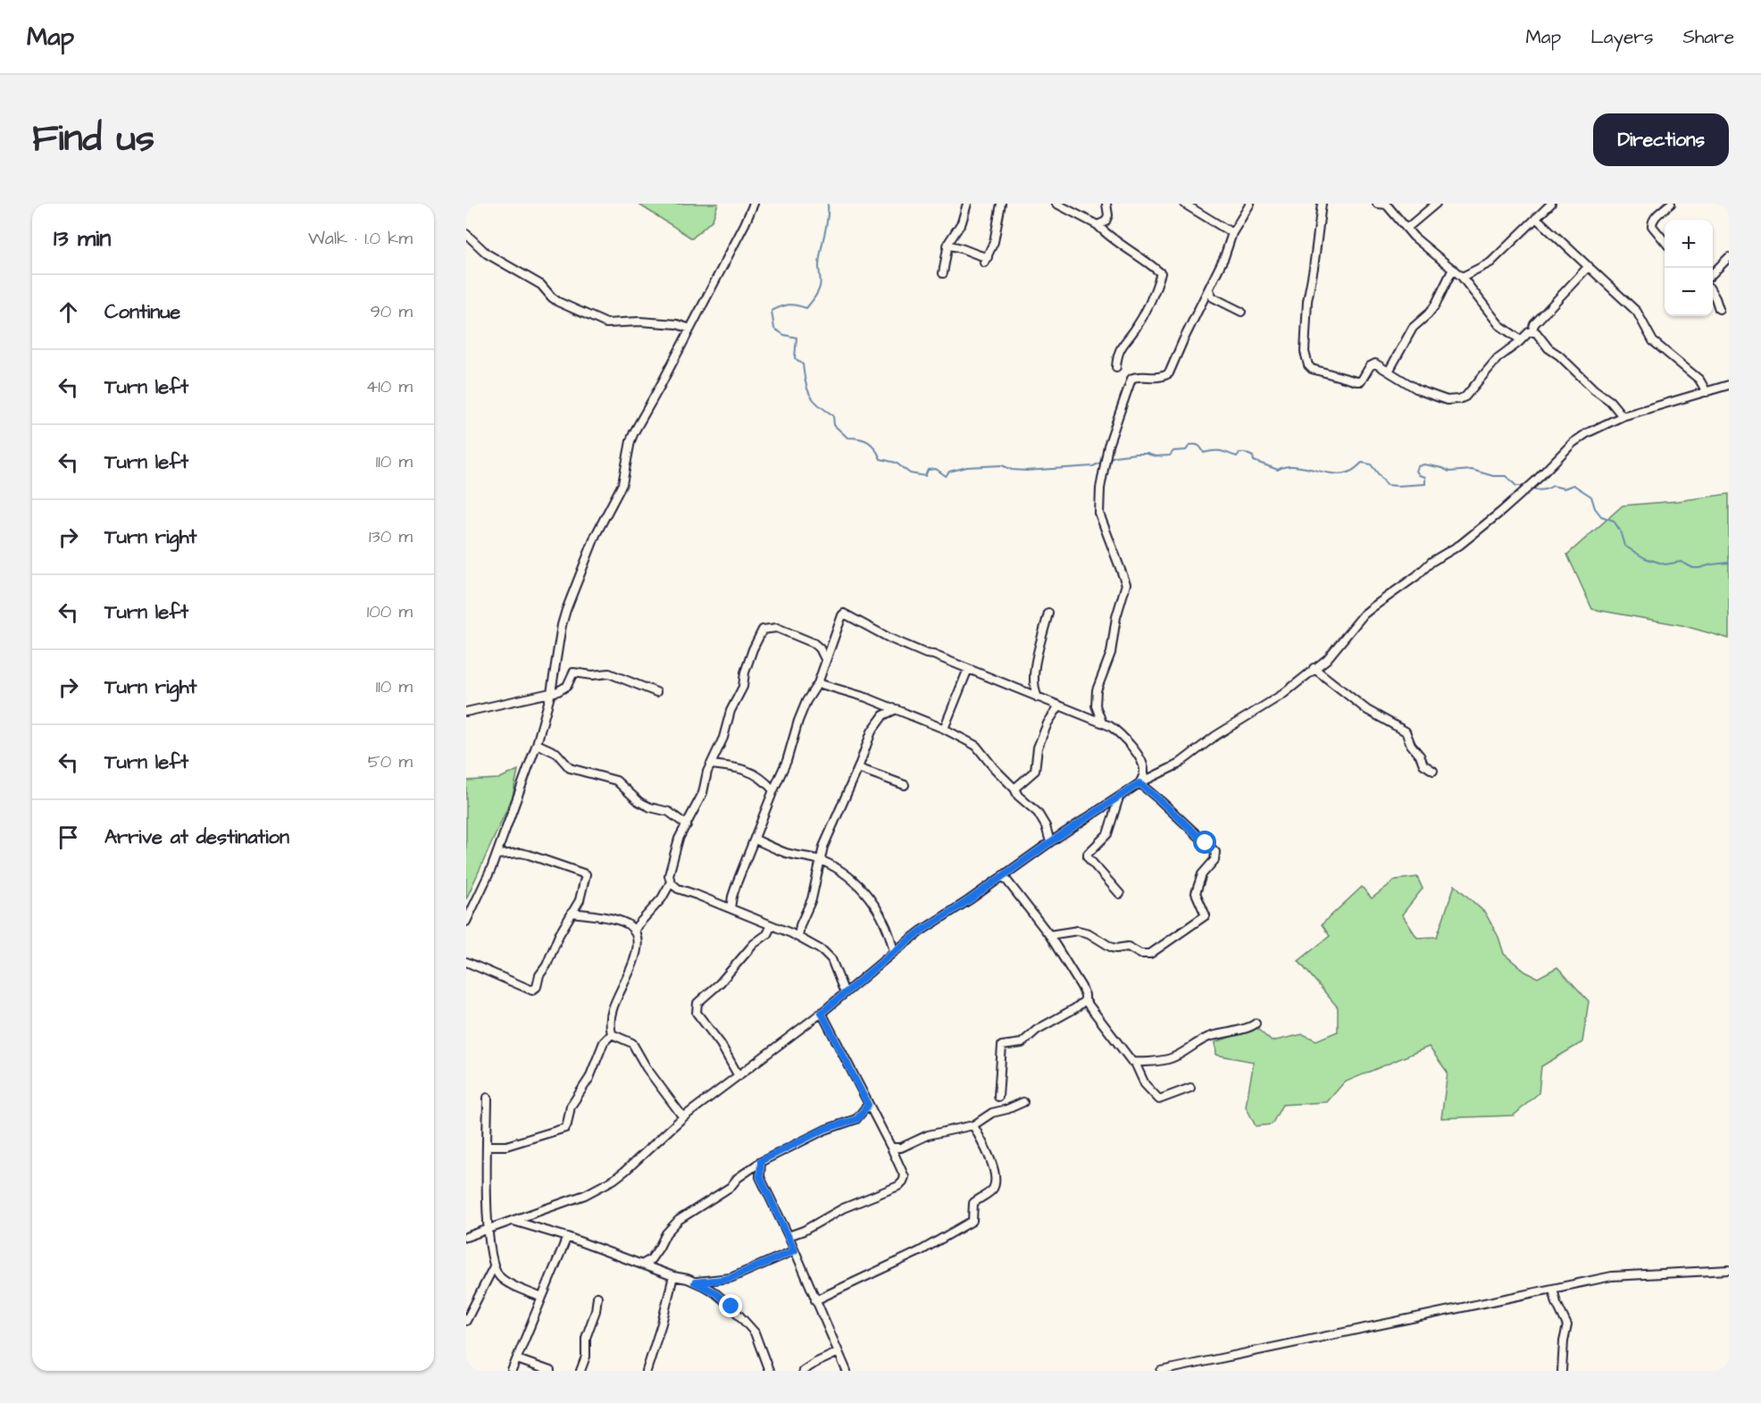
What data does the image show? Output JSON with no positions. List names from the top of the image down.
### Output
{
  "page": {
    "header": "Map",
    "nav": ["Map", "Layers", "Share"],
    "title": "Find us",
    "buttons": "Directions",
    "heading": ["13 min", "Walk · 1.0 km"],
    "map_buttons": ["+", "−"],
    "list": [
      ["Continue", "90 m"],
      ["Turn left", "410 m"],
      ["Turn left", "110 m"],
      ["Turn right", "130 m"],
      ["Turn left", "100 m"],
      ["Turn right", "110 m"],
      ["Turn left", "50 m"],
      "Arrive at destination"
    ]
  }
}
